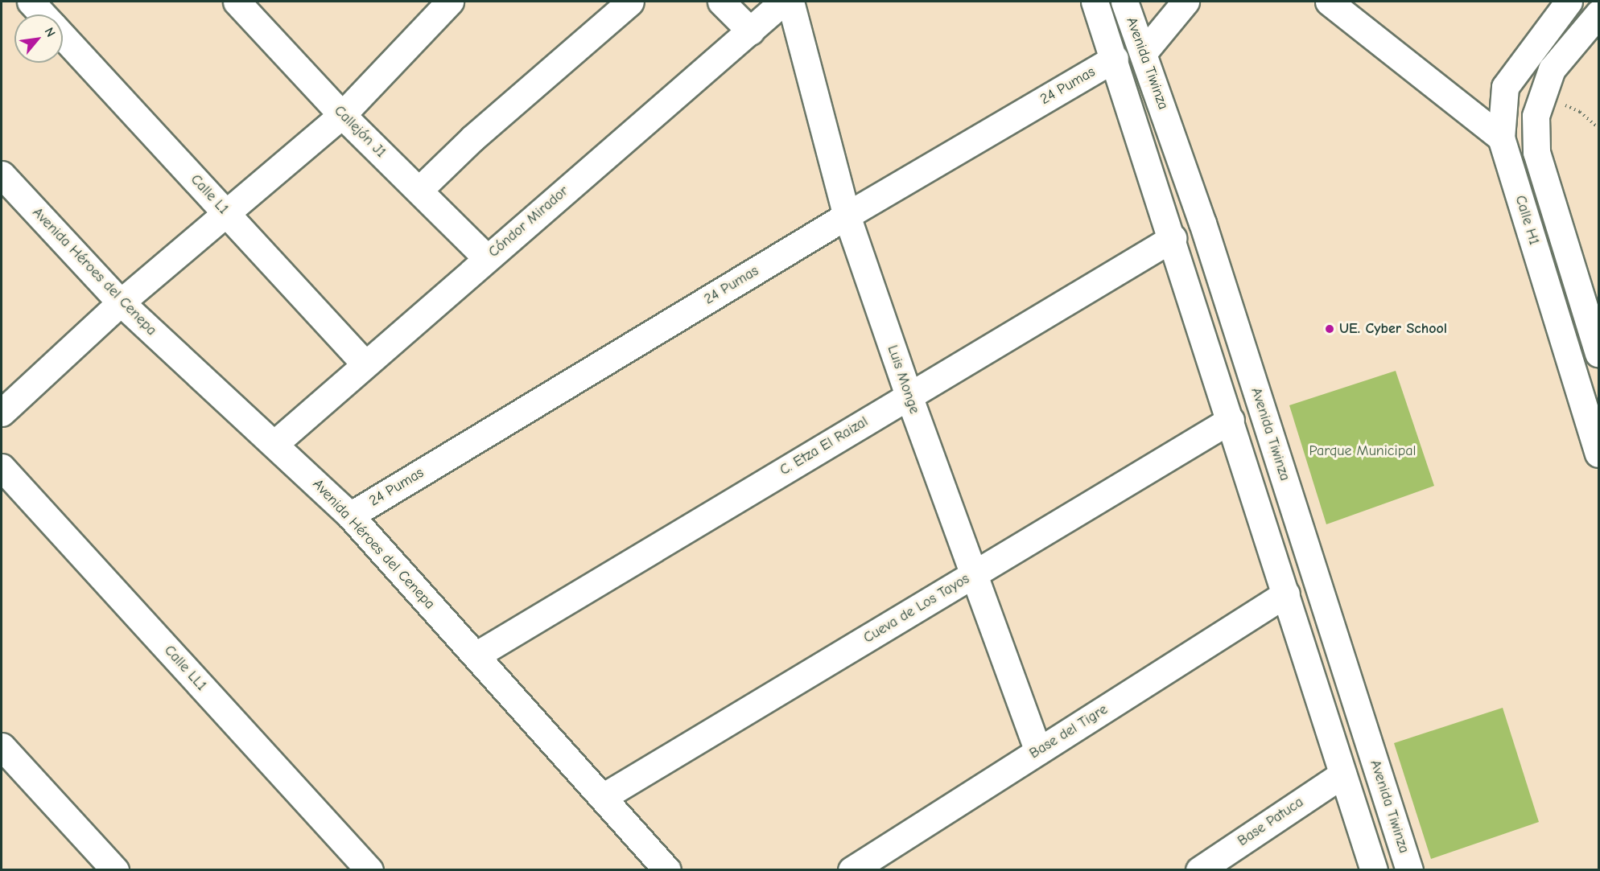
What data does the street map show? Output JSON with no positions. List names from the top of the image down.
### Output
{
  "streets": {
    "street": [
      "Avenida Tiwinza",
      "24 Pumas",
      "Callejón J1",
      "Calle L1",
      "Calle H1",
      "Cóndor Mirador",
      "Avenida Héroes del Cenepa",
      "Luis Monge",
      "C. Etza El Raizal",
      "Cueva de Los Tayos",
      "Calle LL1",
      "Base del Tigre",
      "Base Patuca"
    ]
  },
  "crossings": [
    ["Avenida Tiwinza", "24 Pumas"],
    ["Avenida Tiwinza", "C. Etza El Raizal"],
    ["Avenida Tiwinza", "Cueva de Los Tayos"],
    ["Avenida Tiwinza", "Base del Tigre"],
    ["Avenida Tiwinza", "Base Patuca"],
    ["24 Pumas", "Avenida Héroes del Cenepa"],
    ["24 Pumas", "Luis Monge"],
    ["Callejón J1", "Cóndor Mirador"],
    ["Calle L1", "Cóndor Mirador"],
    ["Cóndor Mirador", "Avenida Héroes del Cenepa"],
    ["Avenida Héroes del Cenepa", "C. Etza El Raizal"],
    ["Avenida Héroes del Cenepa", "Cueva de Los Tayos"],
    ["Luis Monge", "C. Etza El Raizal"],
    ["Luis Monge", "Cueva de Los Tayos"],
    ["Luis Monge", "Base del Tigre"]
  ],
  "parks": ["Parque Municipal"],
  "places": ["UE. Cyber School"],
  "north": "top right"
}
